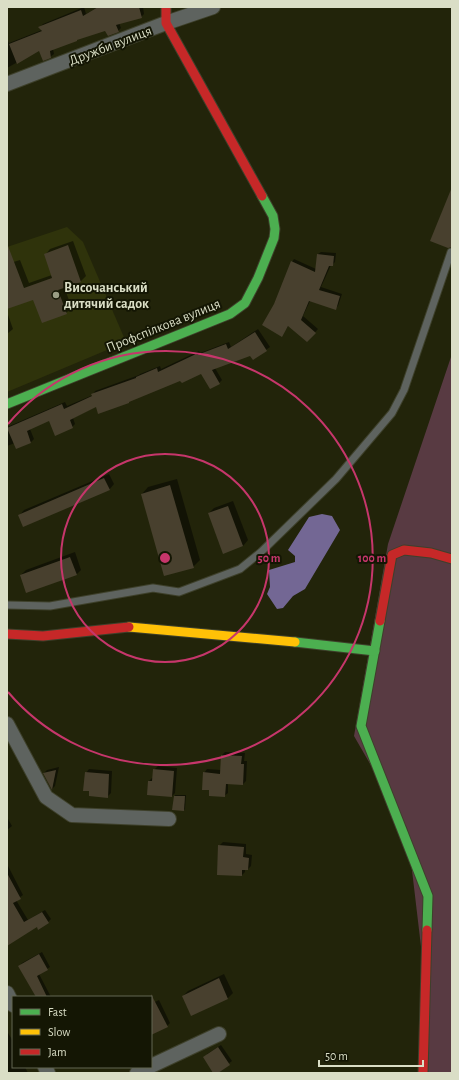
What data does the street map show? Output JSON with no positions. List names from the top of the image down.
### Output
{
  "streets": {
    "street": ["Дружби вулиця", "Профспілкова вулиця"]
  },
  "crossings": [
    ["Дружби вулиця", "Профспілкова вулиця"]
  ],
  "places": ["Височанський дитячий садок"],
  "legend": ["Fast", "Slow", "Jam"],
  "scale_bar": "50 m",
  "rings": ["50 m", "100 m"]
}
